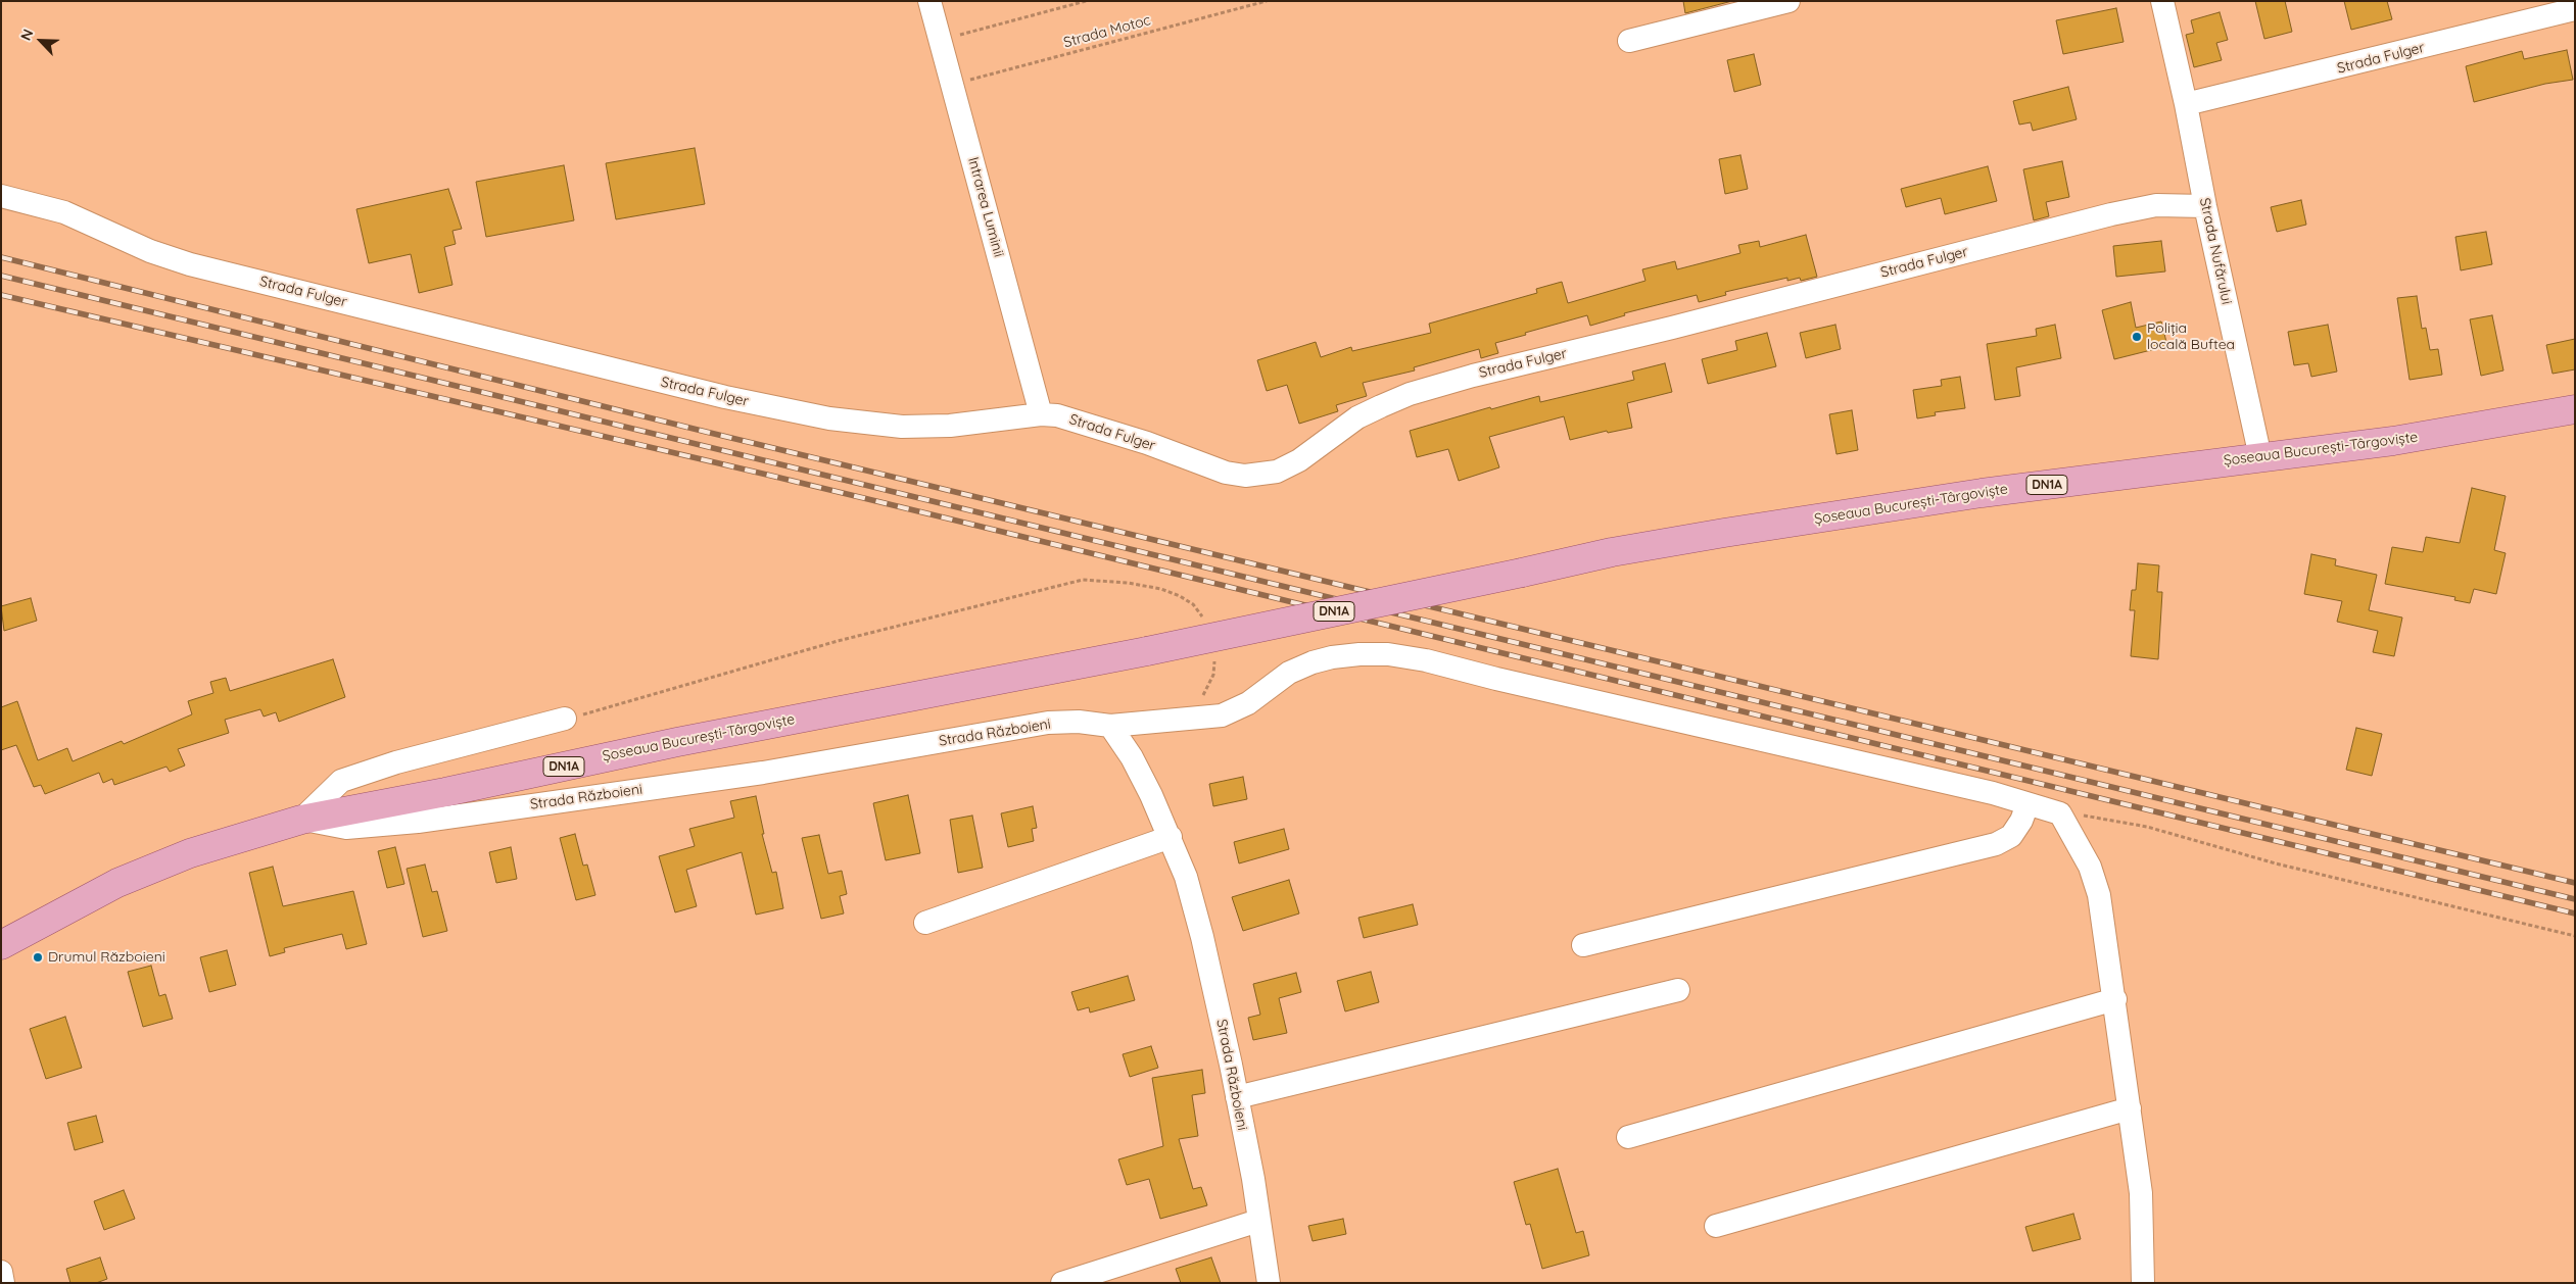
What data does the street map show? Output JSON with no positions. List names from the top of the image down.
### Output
{
  "streets": {
    "main road": ["Șoseaua București-Târgoviște", "DN1A"],
    "street": [
      "Strada Fulger",
      "Intrarea Luminii",
      "Strada Nufărului",
      "Strada Războieni"
    ],
    "path": ["Strada Motoc"]
  },
  "crossings": [
    ["Strada Motoc", "Intrarea Luminii"],
    ["Strada Fulger", "Intrarea Luminii"],
    ["Strada Fulger", "Strada Nufărului"],
    ["Strada Nufărului", "Șoseaua București-Târgoviște"],
    ["Șoseaua București-Târgoviște", "Strada Războieni"]
  ],
  "places": ["Poliția locală Buftea", "Drumul Războieni"],
  "north": "top left"
}
